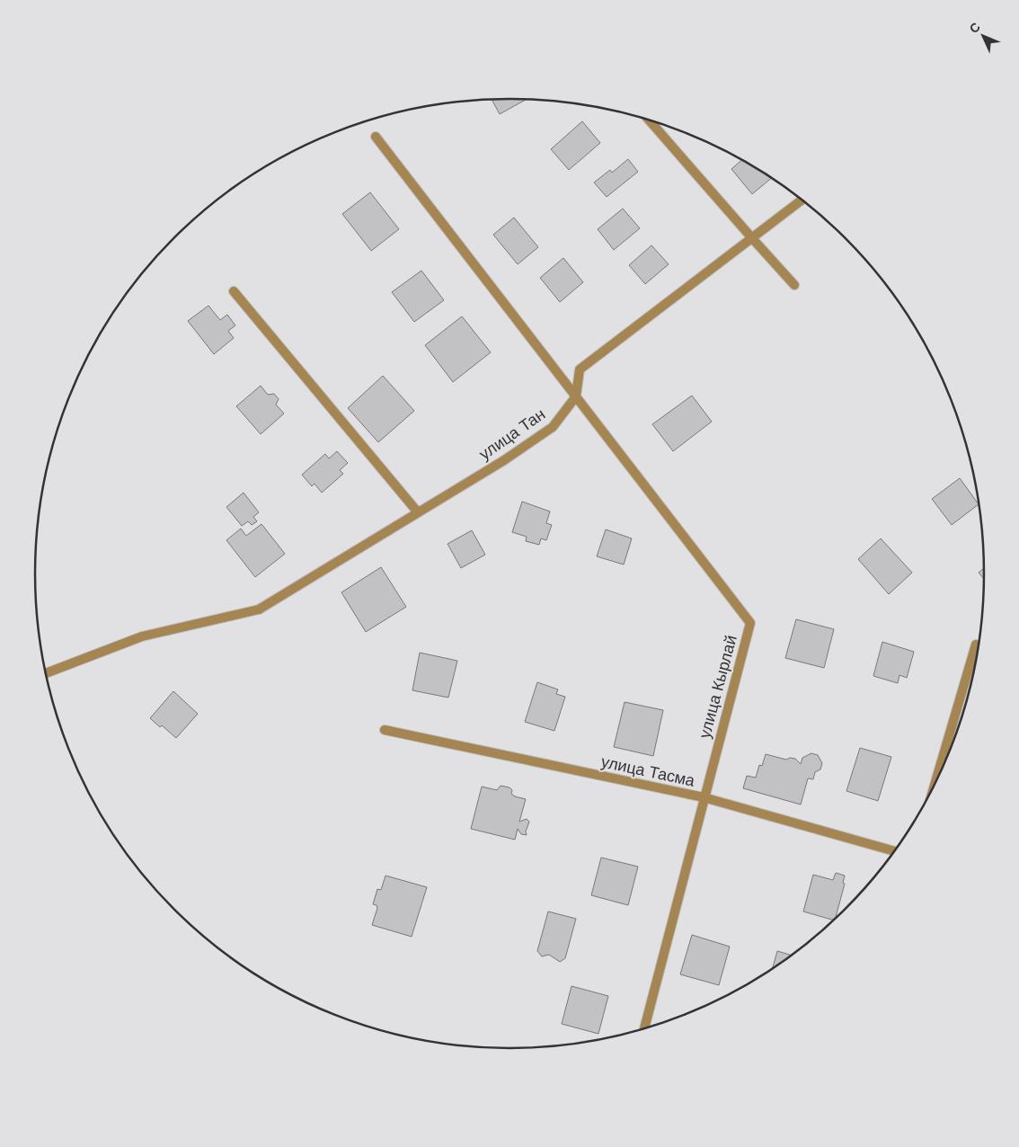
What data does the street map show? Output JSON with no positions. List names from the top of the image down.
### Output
{
  "streets": {
    "street": ["улица Тан", "улица Кырлай", "улица Тасма"]
  },
  "crossings": [
    ["улица Тан", "улица Кырлай"],
    ["улица Кырлай", "улица Тасма"]
  ],
  "north": "top left"
}
